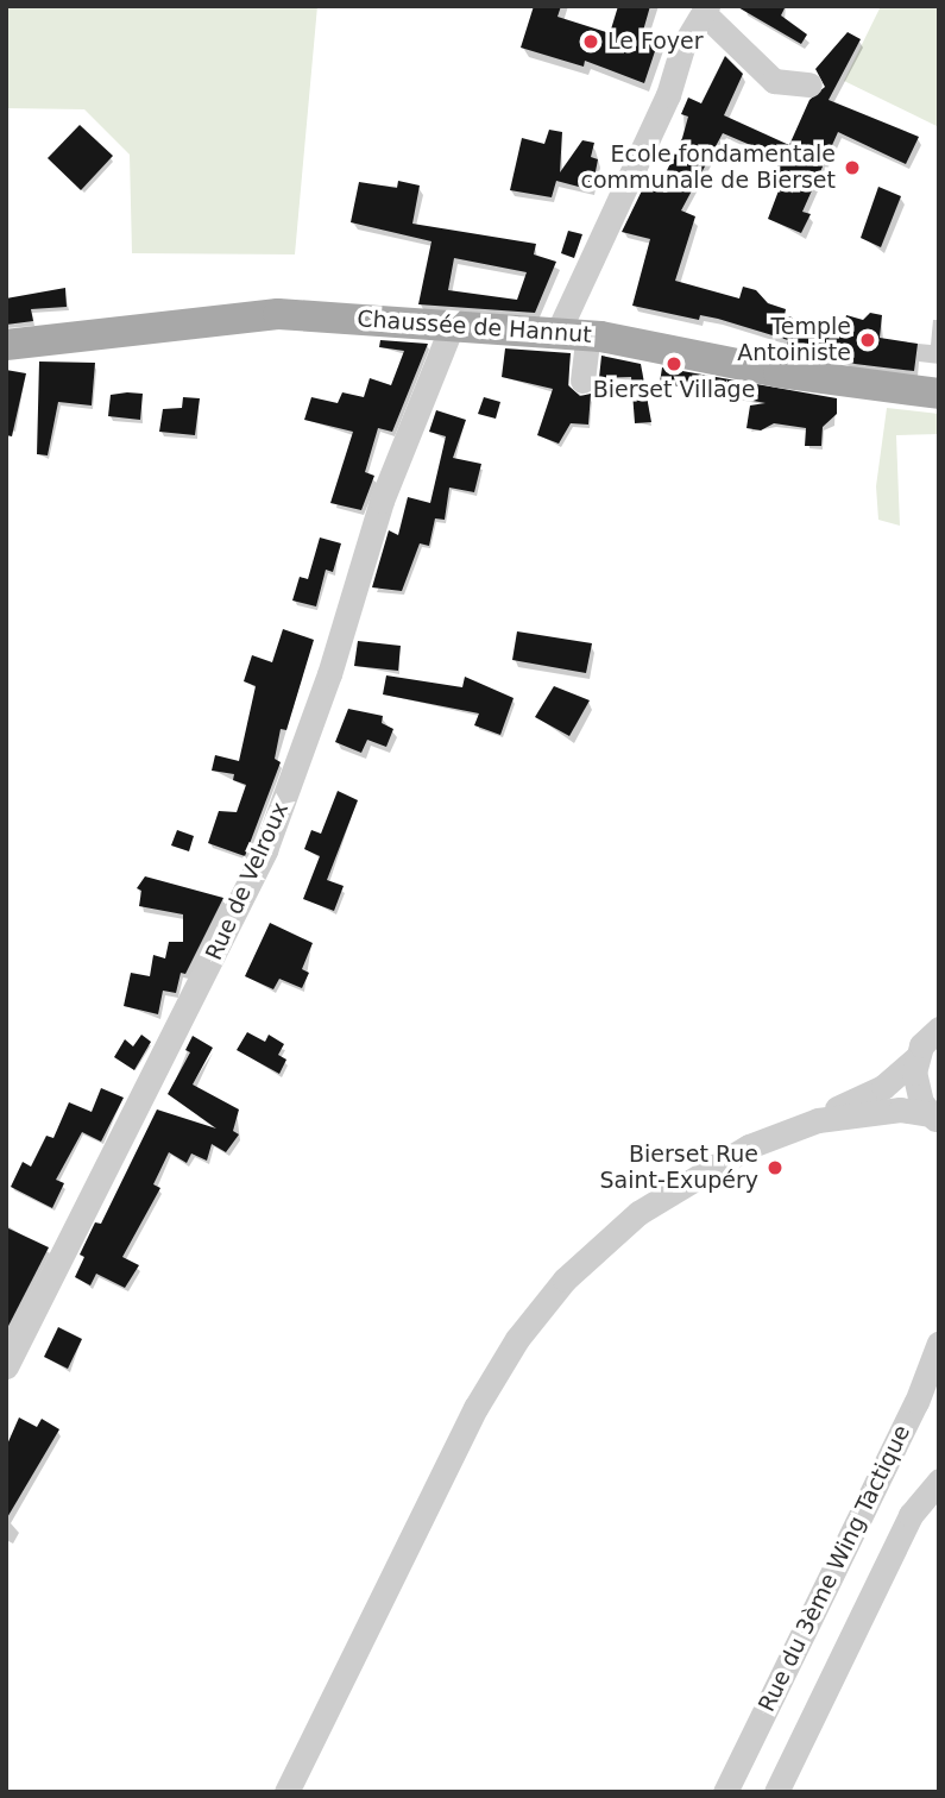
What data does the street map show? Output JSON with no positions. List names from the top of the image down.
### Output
{
  "streets": {
    "main road": ["Chaussée de Hannut"],
    "street": ["Rue de Velroux", "Rue du 3ème Wing Tactique"]
  },
  "crossings": [
    ["Chaussée de Hannut", "Rue de Velroux"]
  ],
  "places": [
    "Le Foyer",
    "Ecole fondamentale communale de Bierset",
    "Temple Antoiniste",
    "Bierset Village",
    "Bierset Rue Saint-Exupéry"
  ]
}
